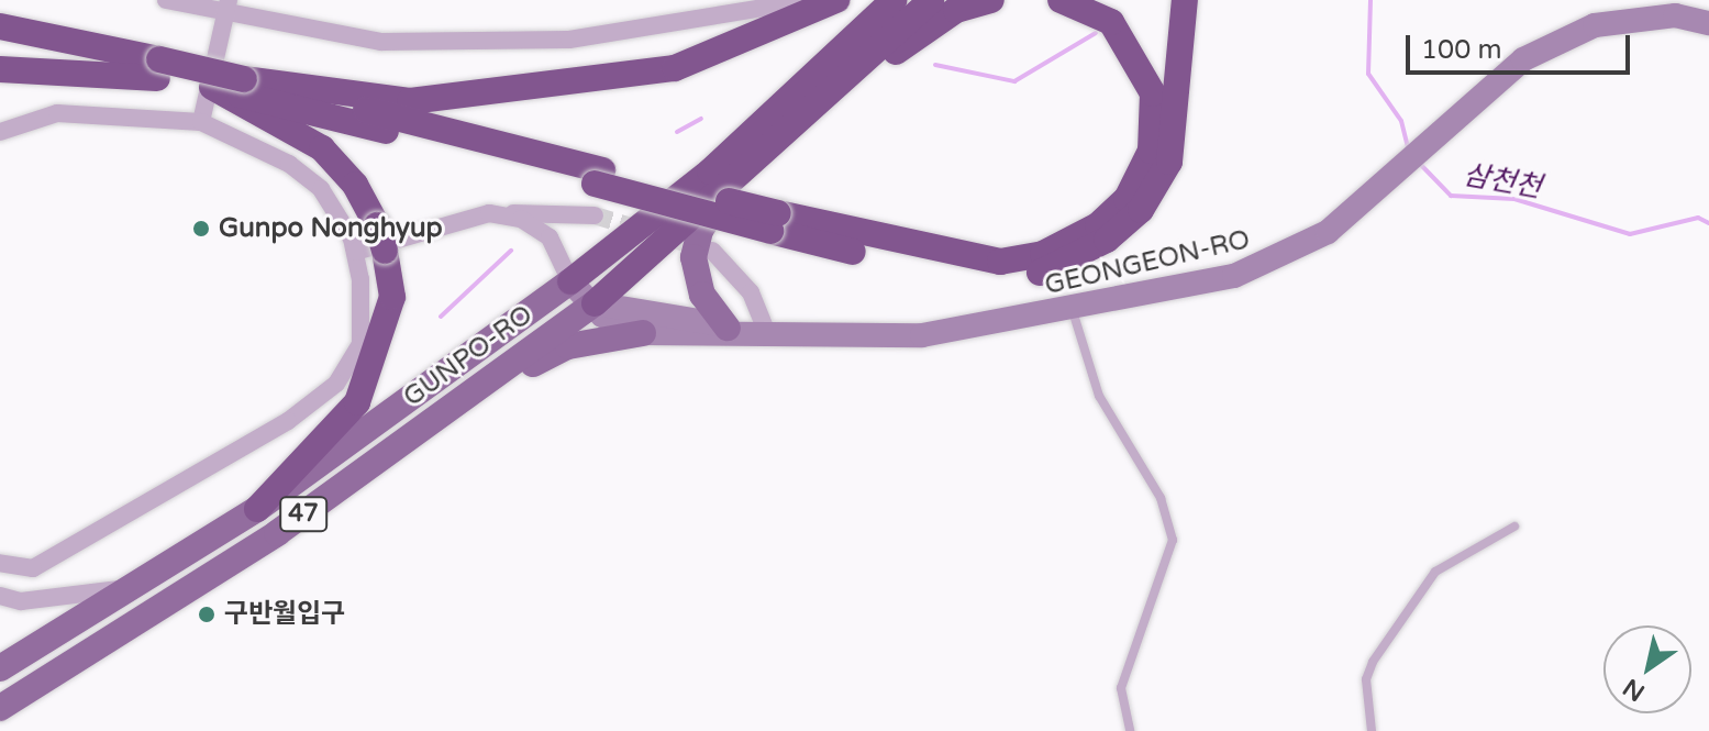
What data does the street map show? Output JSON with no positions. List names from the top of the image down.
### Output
{
  "streets": {
    "highway": ["GUNPO-RO", "47"],
    "main road": ["GEONGEON-RO"]
  },
  "crossings": [
    ["GEONGEON-RO", "GUNPO-RO"]
  ],
  "water": ["삼천천"],
  "places": ["Gunpo Nonghyup", "구반월입구"],
  "scale_bar": "100 m",
  "north": "bottom left"
}
